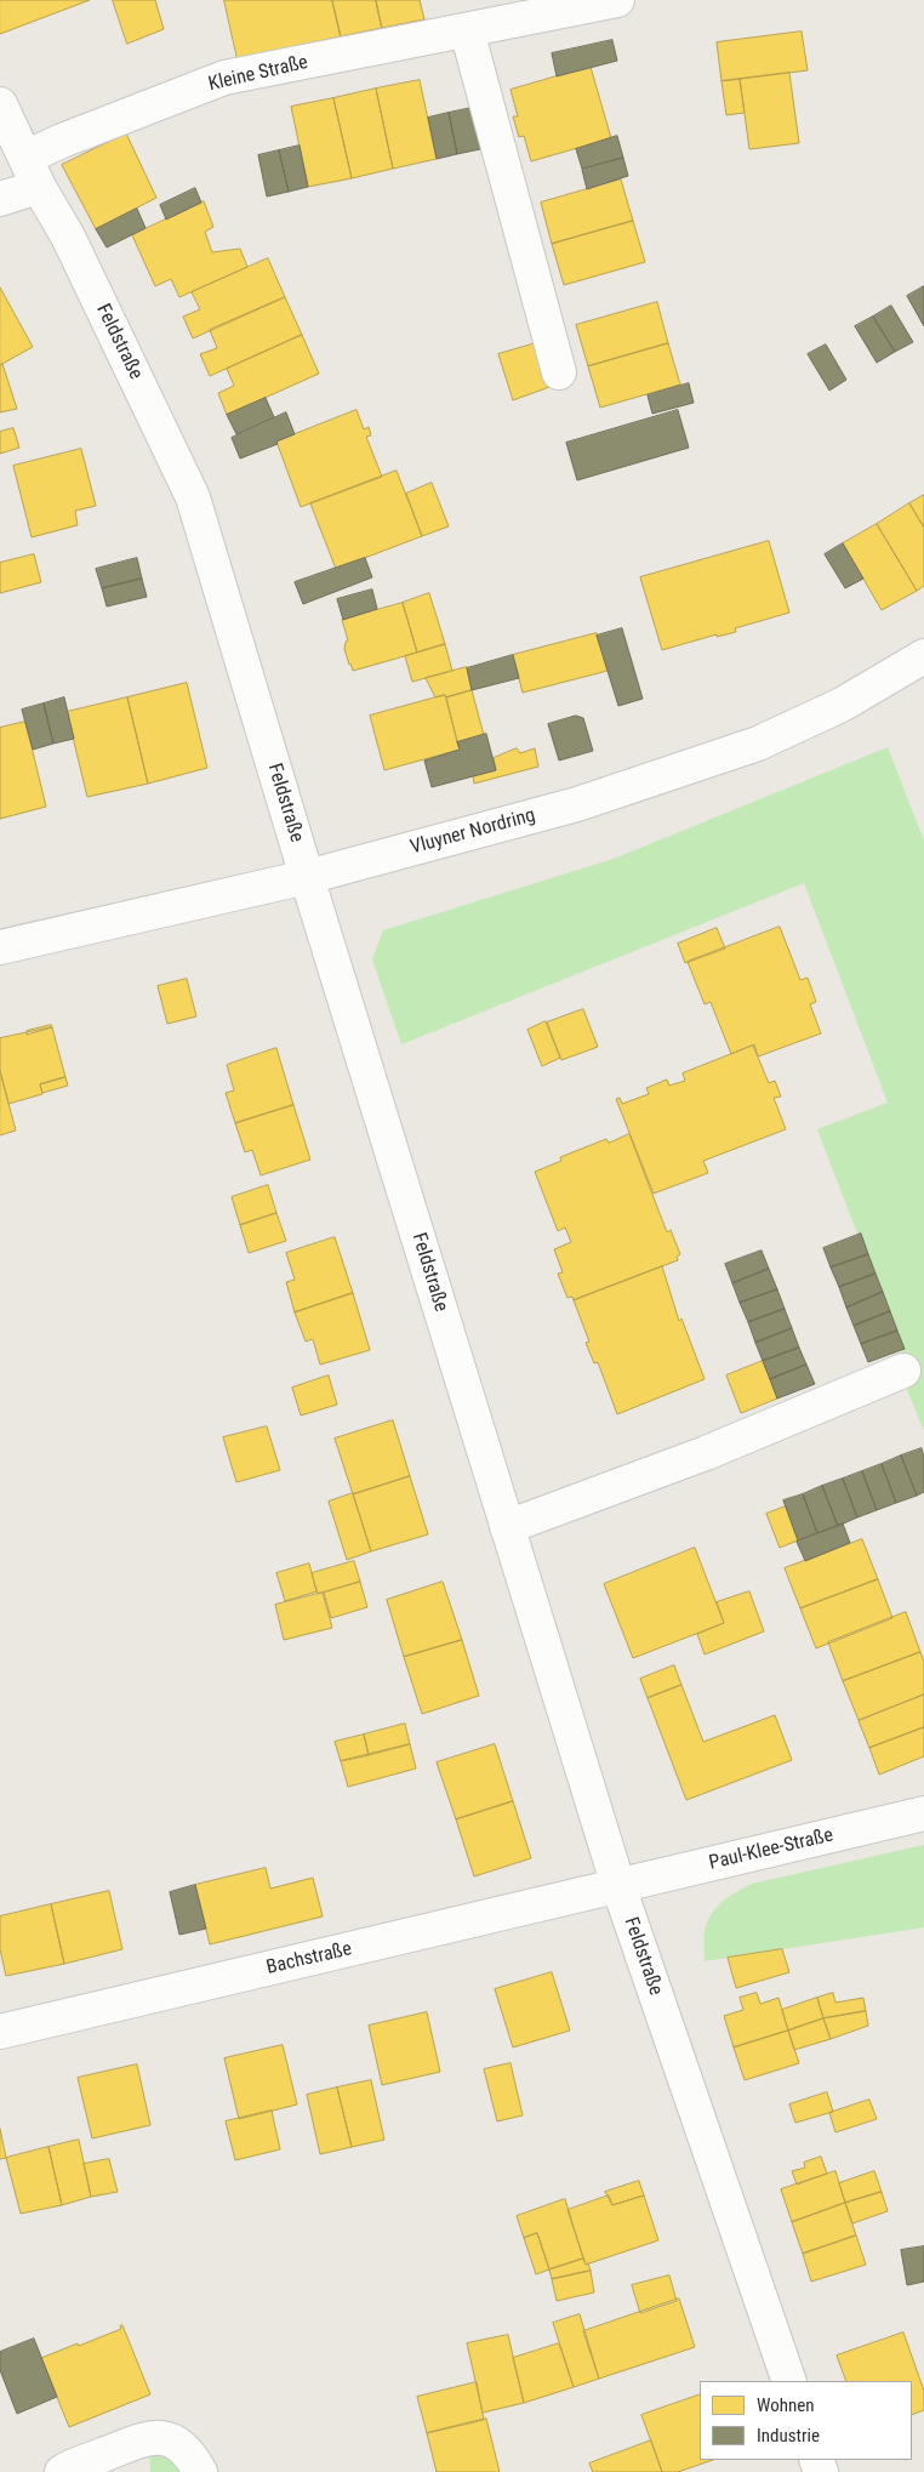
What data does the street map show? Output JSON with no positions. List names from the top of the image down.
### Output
{
  "streets": {
    "street": [
      "Kleine Straße",
      "Feldstraße",
      "Vluyner Nordring",
      "Paul-Klee-Straße",
      "Bachstraße"
    ]
  },
  "crossings": [
    ["Kleine Straße", "Feldstraße"],
    ["Feldstraße", "Vluyner Nordring"],
    ["Feldstraße", "Paul-Klee-Straße"],
    ["Feldstraße", "Bachstraße"],
    ["Paul-Klee-Straße", "Bachstraße"]
  ],
  "legend": ["Wohnen", "Industrie"]
}
